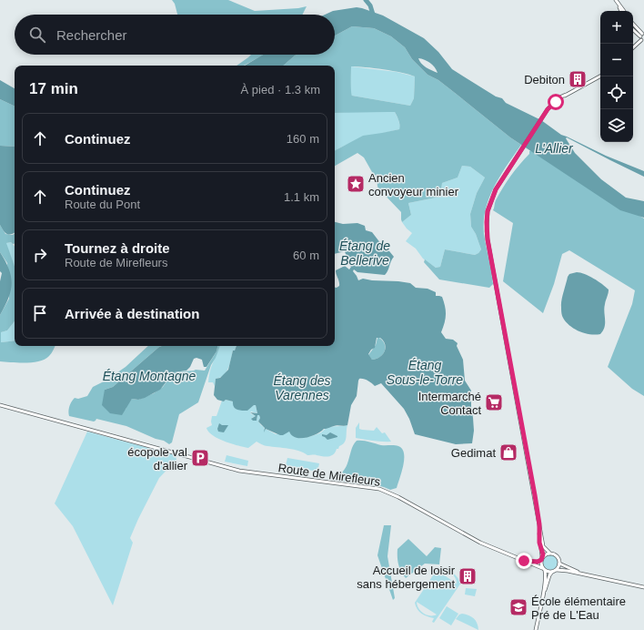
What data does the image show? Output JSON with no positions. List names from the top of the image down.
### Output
{
  "streets": {
    "main road": ["Route de Mirefleurs"]
  },
  "water": [
    "L'Allier",
    "Étang de Bellerive",
    "Étang Sous-le-Torre",
    "Étang Montagne",
    "Étang des Varennes"
  ],
  "places": {
    "building": ["Debiton", "Accueil de loisir sans hébergement"],
    "place": ["Ancien convoyeur minier"],
    "supermarket": ["Intermarché Contact"],
    "shop": ["Gedimat"],
    "parking": ["écopole val d'allier"],
    "school or university": ["École élémentaire Pré de L'Eau"]
  },
  "page": {
    "map_buttons": ["+", "−"],
    "search": "Rechercher",
    "heading": ["17 min", "À pied · 1.3 km"],
    "list": [
      ["Continuez", "160 m"],
      ["Continuez", "Route du Pont", "1.1 km"],
      ["Tournez à droite", "Route de Mirefleurs", "60 m"],
      "Arrivée à destination"
    ]
  }
}
